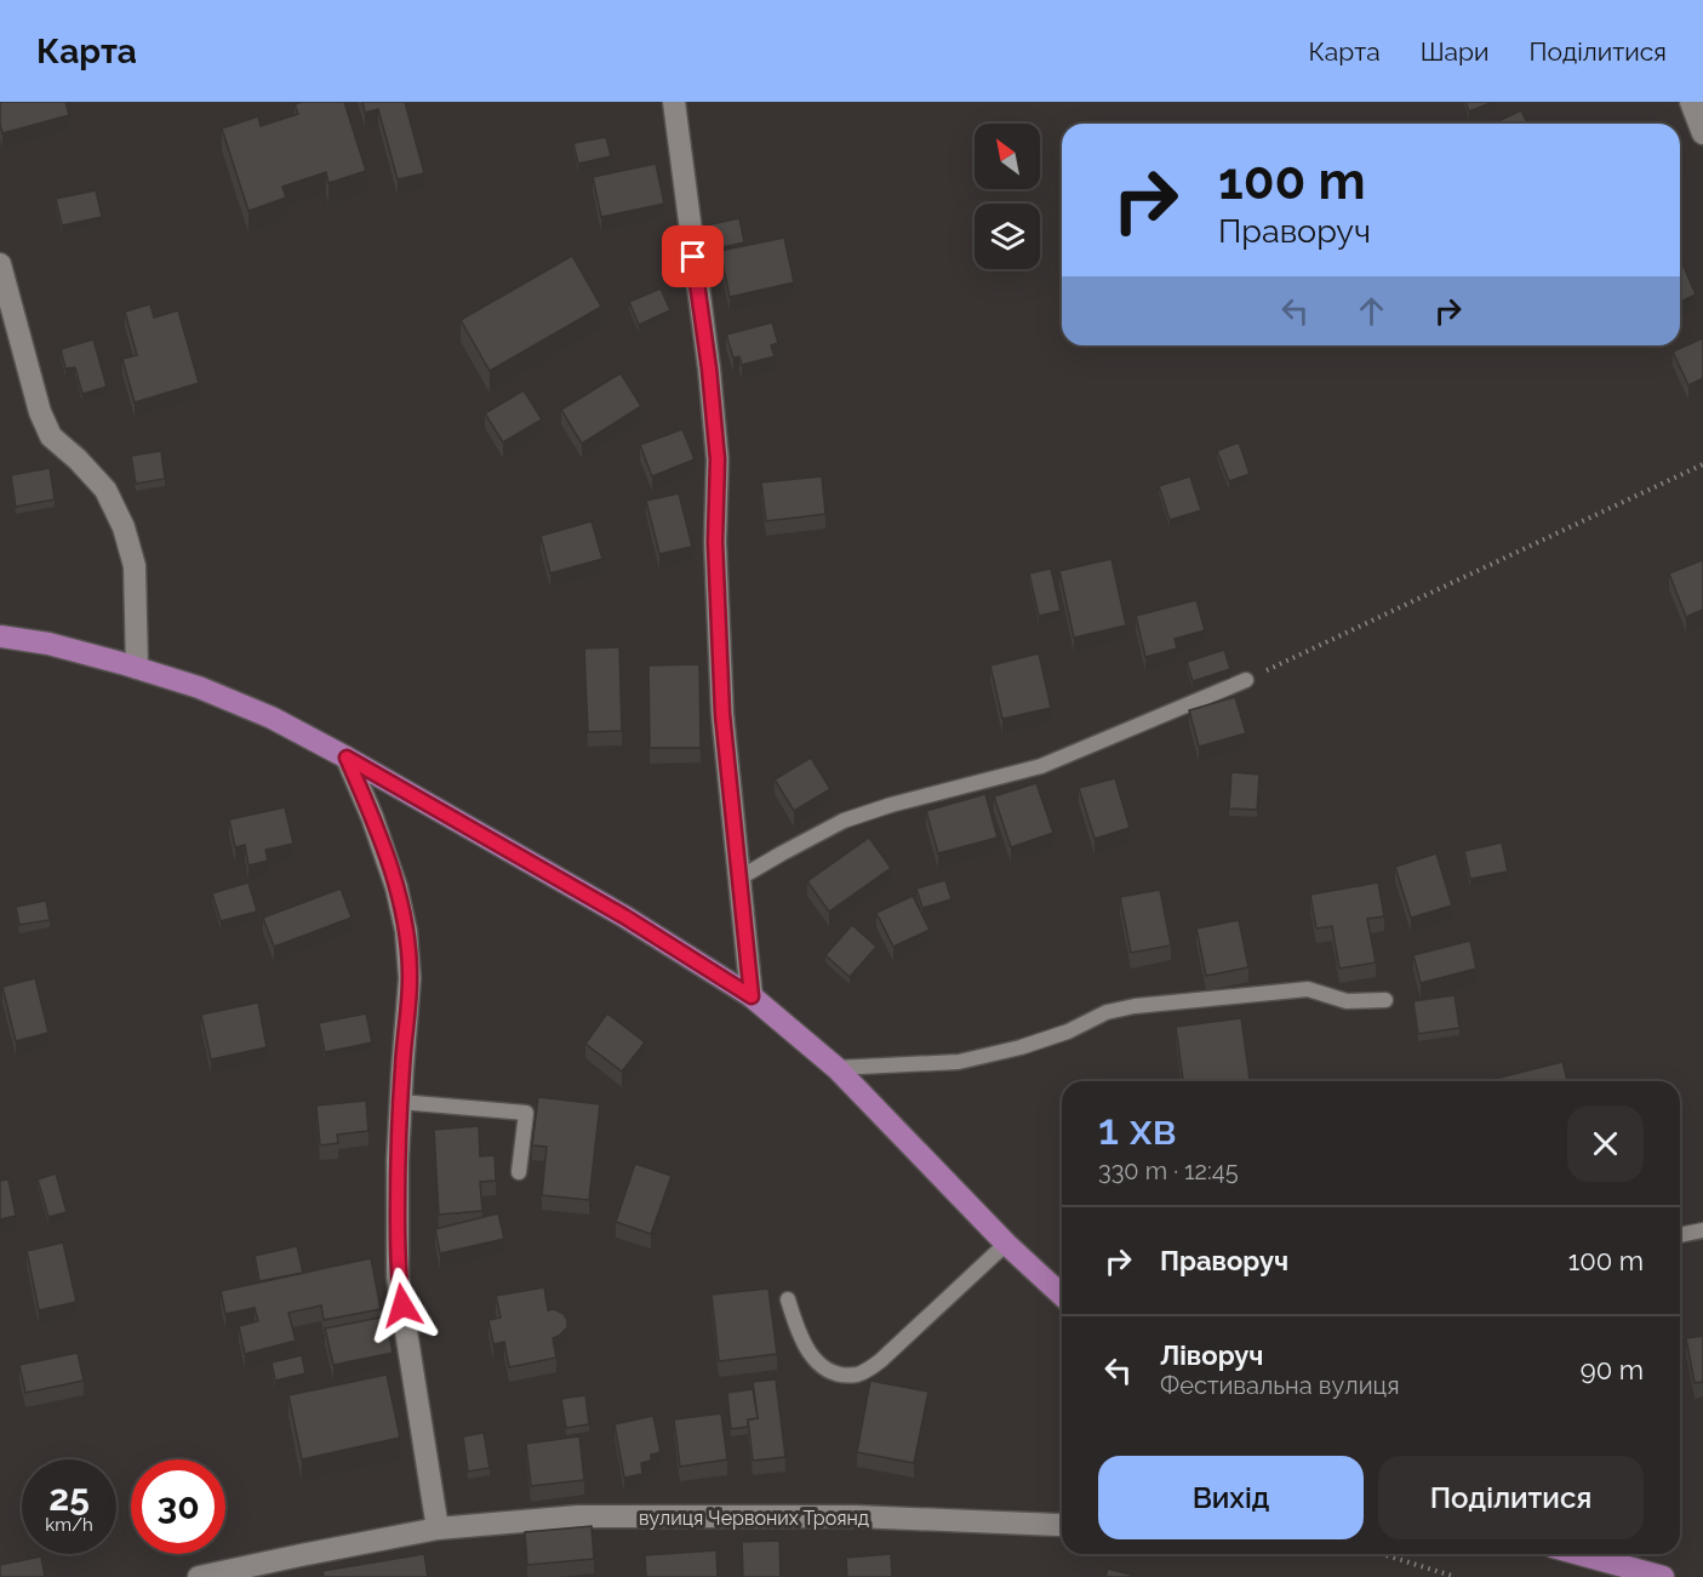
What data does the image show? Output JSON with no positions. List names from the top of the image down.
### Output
{
  "streets": {
    "street": ["вулиця Червоних Троянд"]
  },
  "north": "top left",
  "page": {
    "header": "Карта",
    "nav": ["Карта", "Шари", "Поділитися"],
    "turn": ["100 m", "Праворуч"],
    "heading": ["1 хв", "330 m · 12:45"],
    "list": [
      {
        "name": "Праворуч",
        "value": "100 m"
      },
      {
        "name": "Ліворуч",
        "note": "Фестивальна вулиця",
        "value": "90 m"
      }
    ],
    "buttons": ["Вихід", "Поділитися"],
    "speed": "25 km/h",
    "limit": "30"
  }
}
